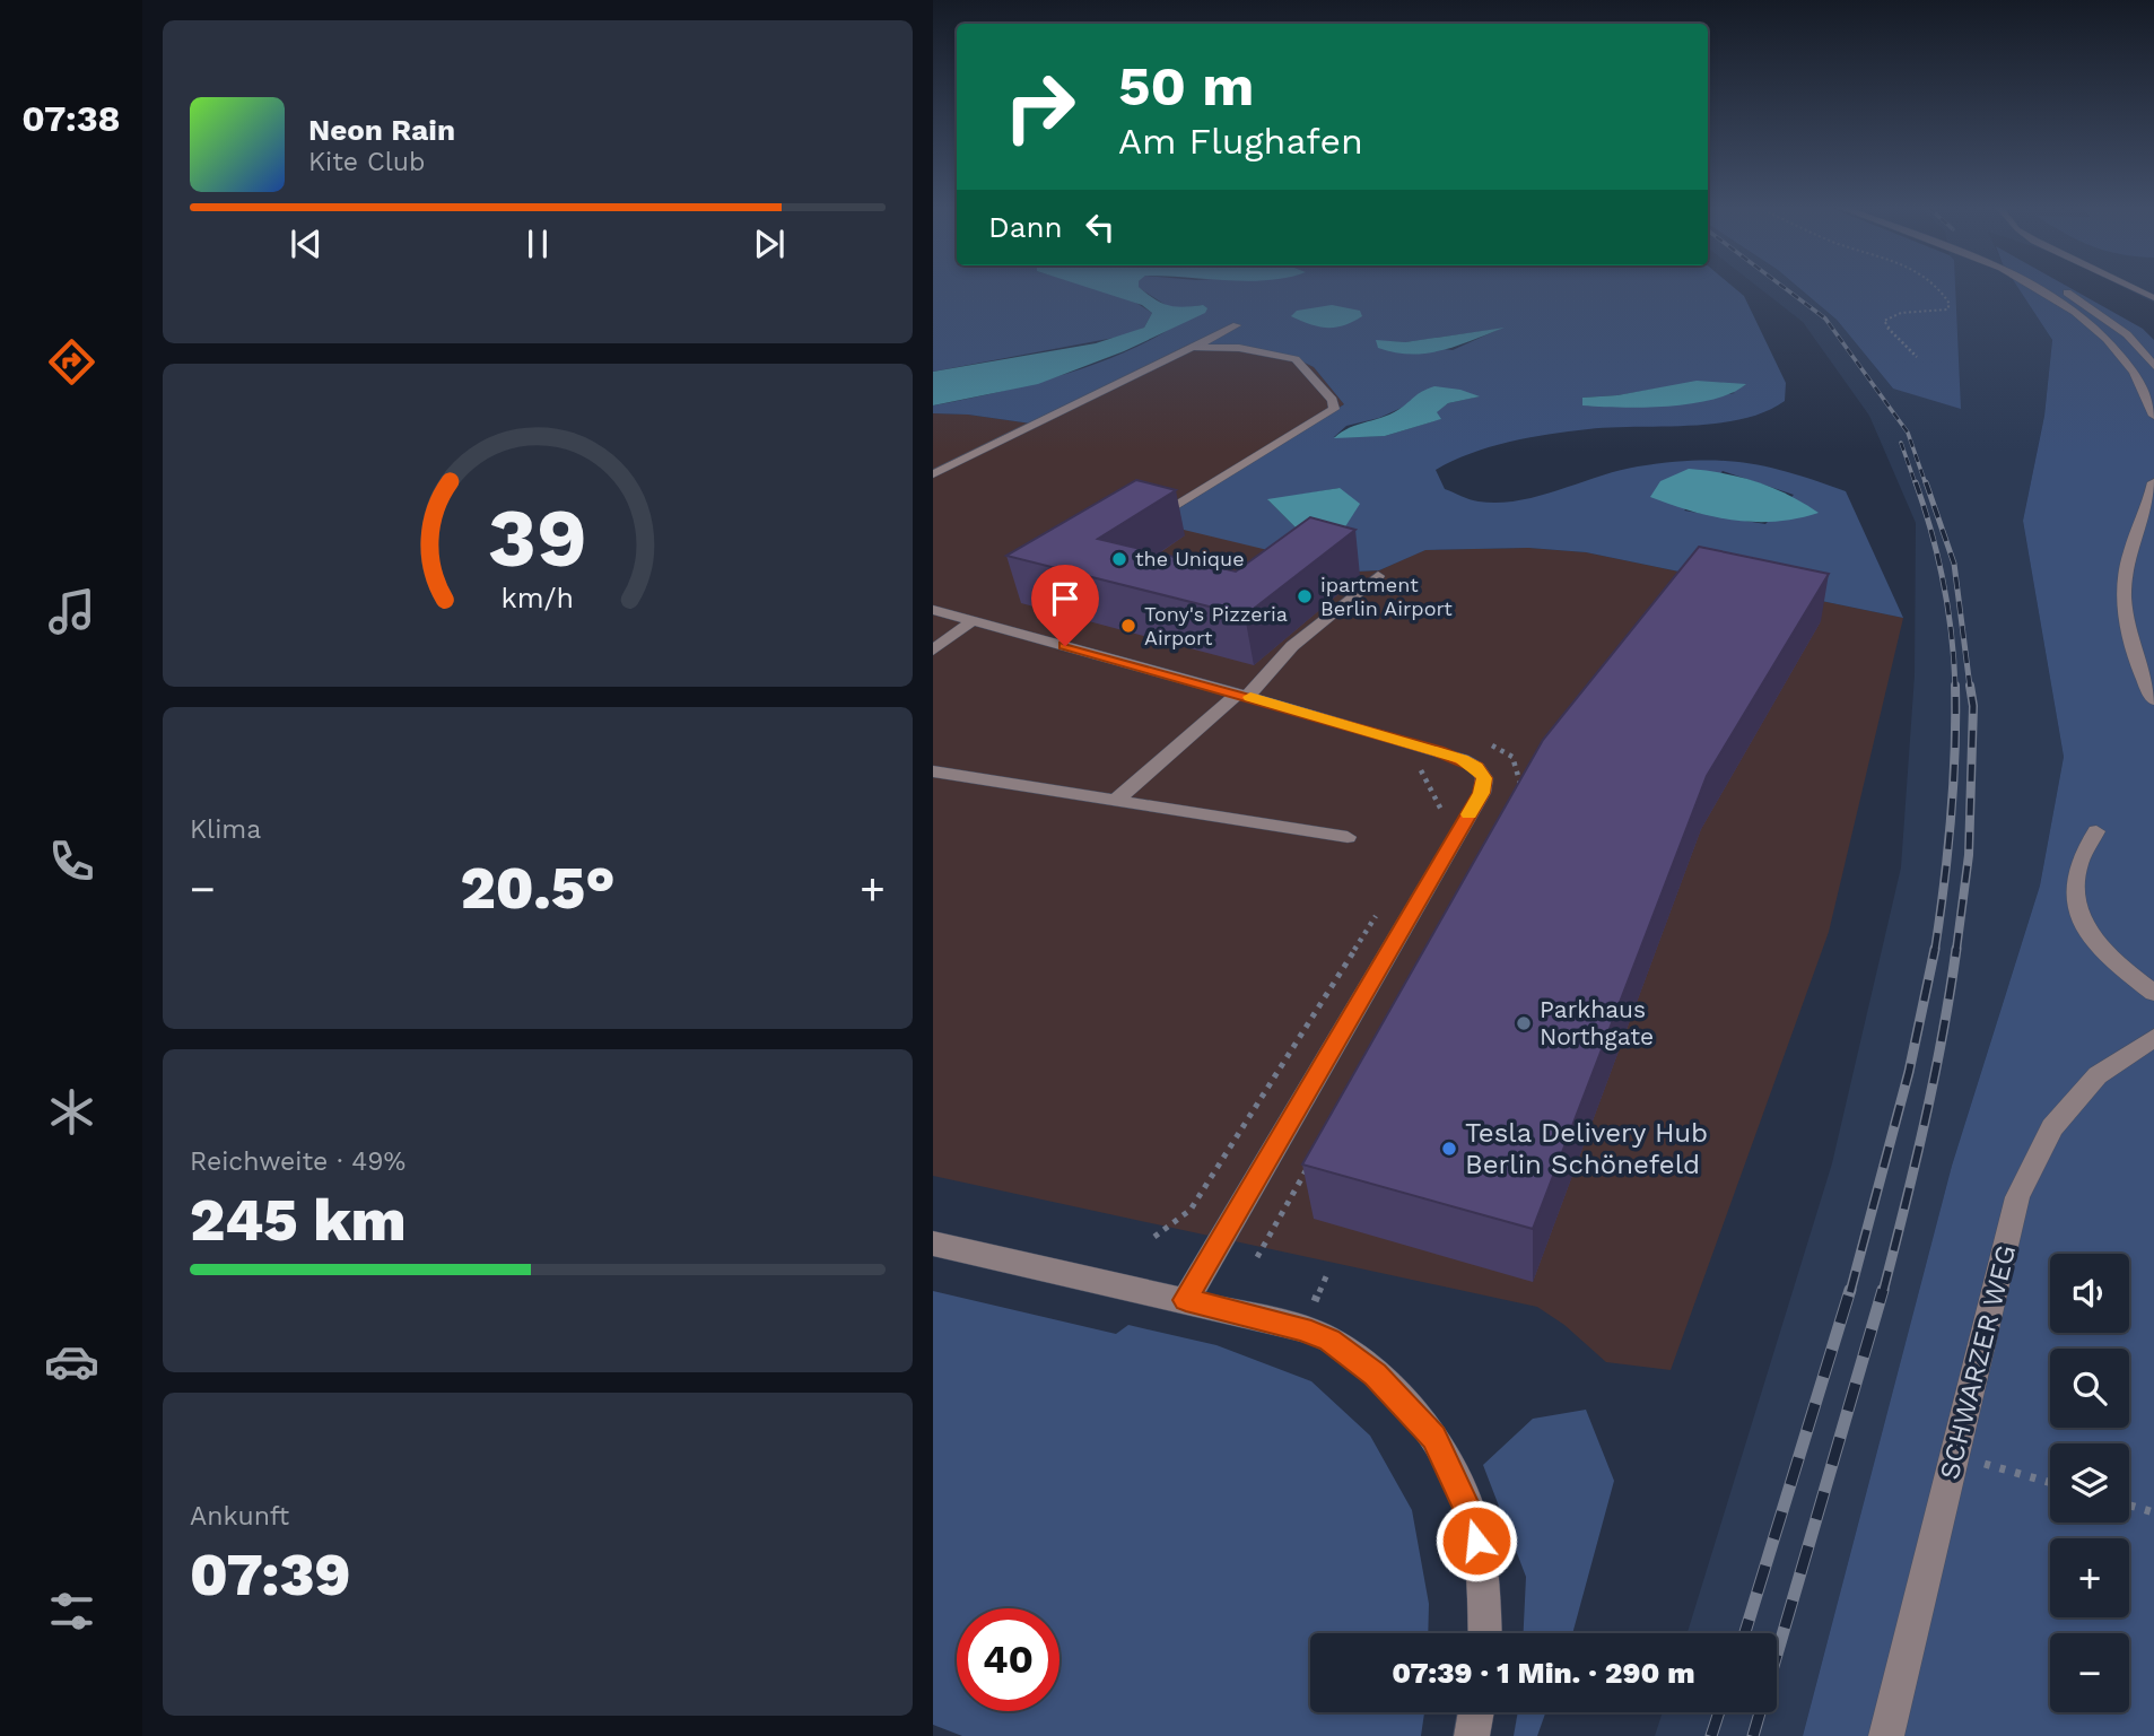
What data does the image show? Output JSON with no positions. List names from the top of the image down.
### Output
{
  "streets": {
    "street": ["SCHWARZER WEG"]
  },
  "places": [
    "the Unique",
    "ipartment Berlin Airport",
    "Tony's Pizzeria Airport",
    "Parkhaus Northgate",
    "Tesla Delivery Hub Berlin Schönefeld"
  ],
  "page": {
    "tabs": "07:38",
    "turn": ["50 m", "Am Flughafen"],
    "song": ["Neon Rain", "Kite Club"],
    "then": "Dann",
    "tile": [
      "Klima",
      ["Reichweite · 49%", "245 km"],
      ["Ankunft", "07:39"]
    ],
    "heat": ["−", "20.5°", "+"],
    "map_buttons": ["+", "−"],
    "limit": "40",
    "trip": "07:39 · 1 Min. · 290 m",
    "gauge": ["39", "km/h"]
  }
}
